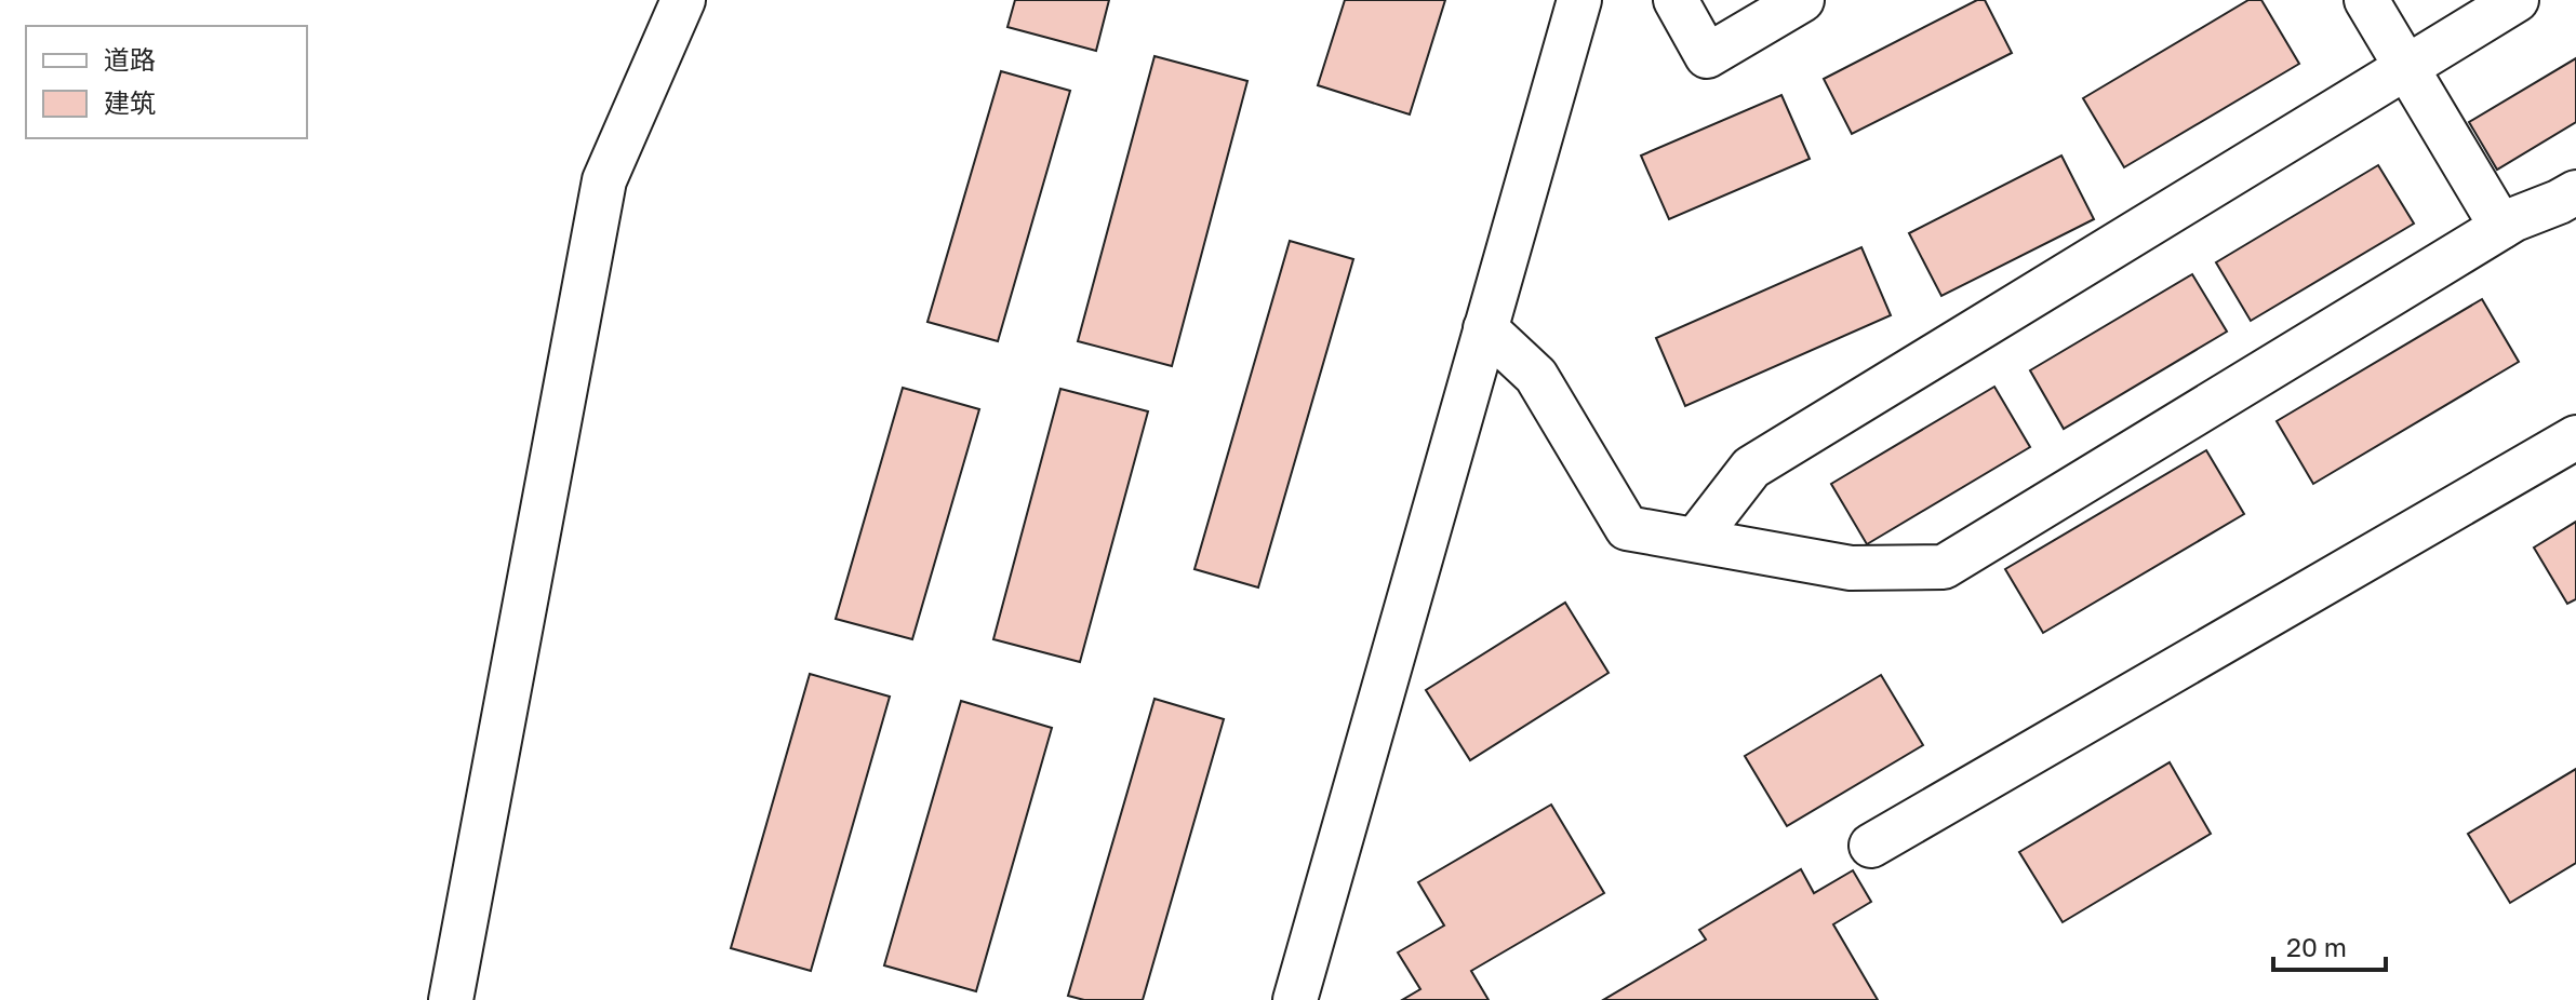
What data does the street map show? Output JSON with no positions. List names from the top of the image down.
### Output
{
  "legend": ["道路", "建筑"],
  "scale_bar": "20 m"
}
